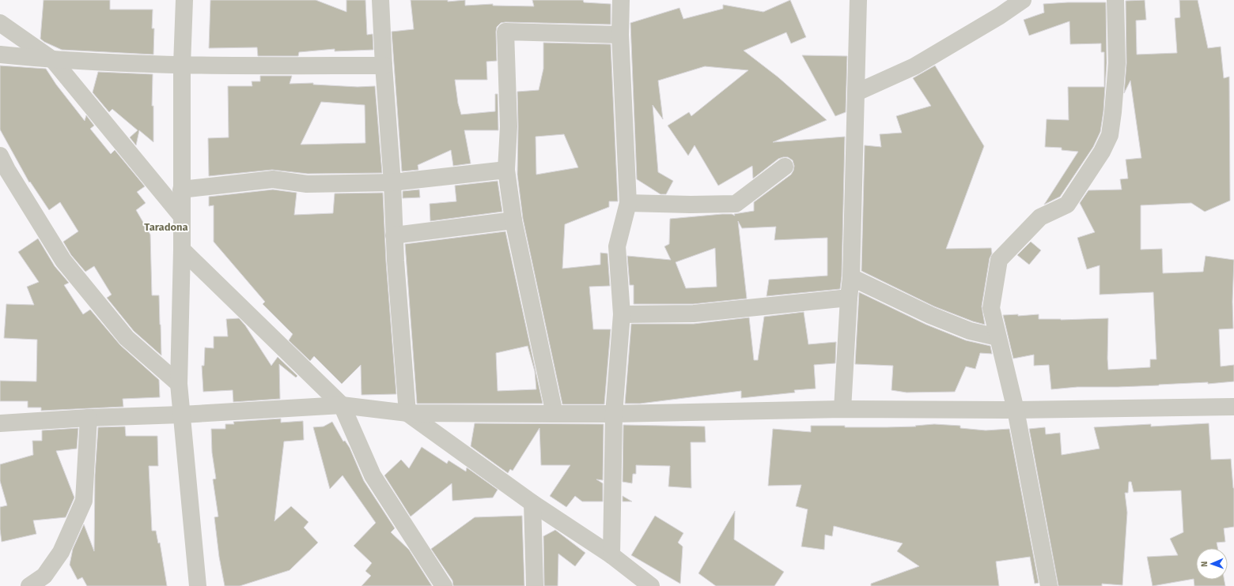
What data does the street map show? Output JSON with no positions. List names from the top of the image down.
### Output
{
  "districts": ["Taradona"],
  "north": "left"
}
